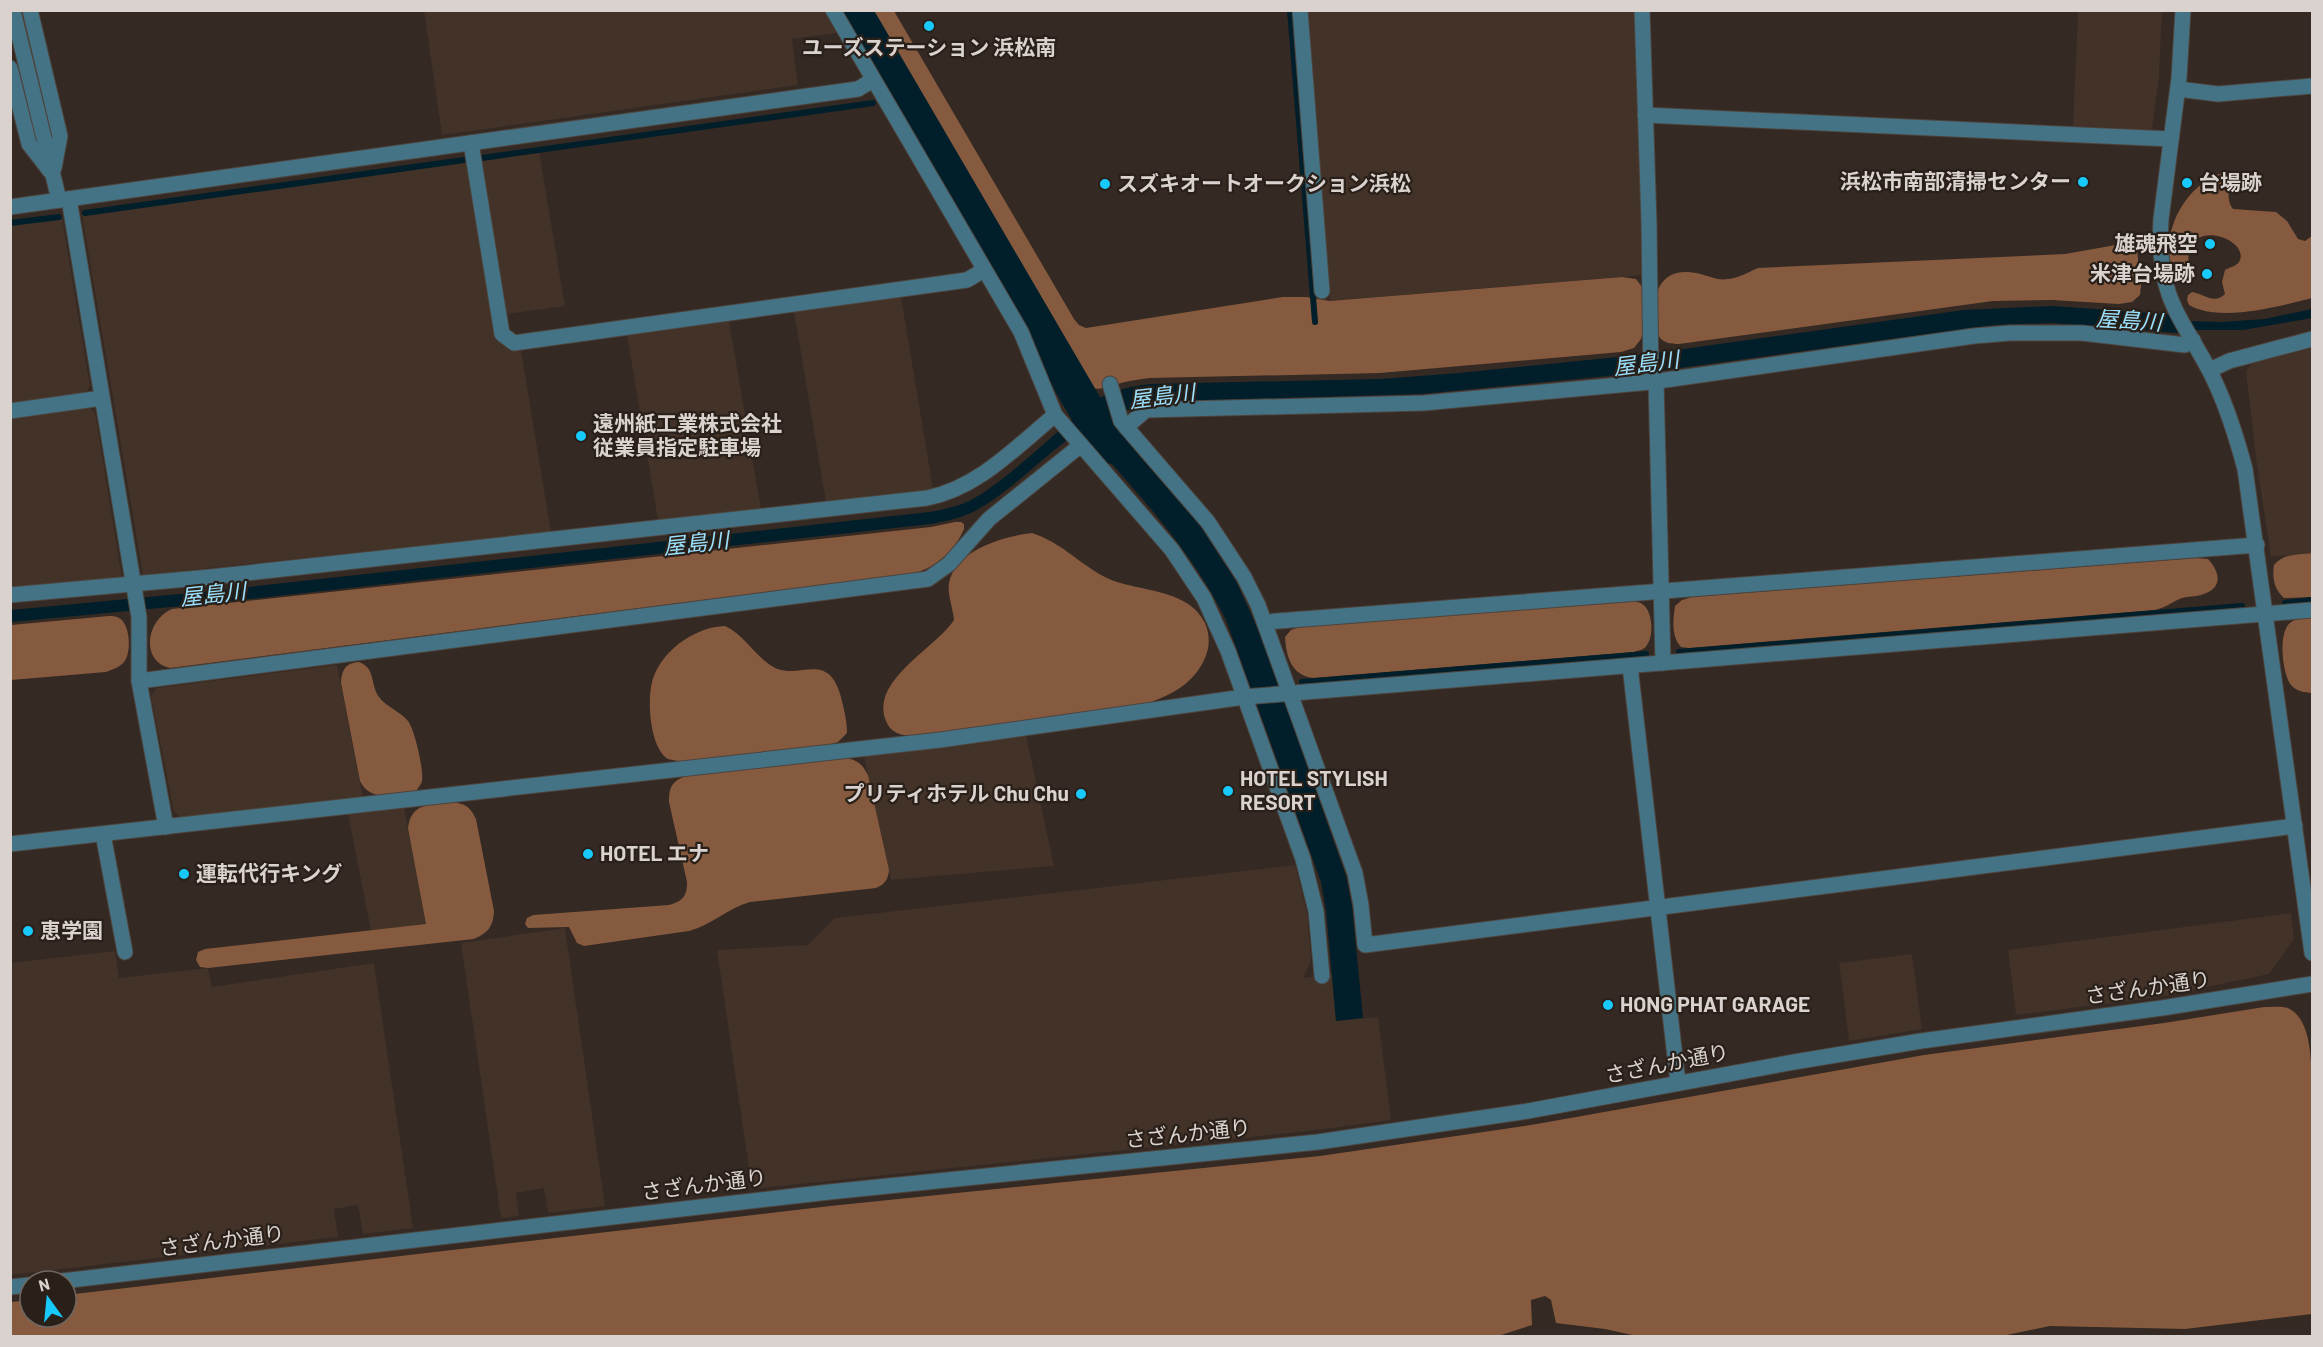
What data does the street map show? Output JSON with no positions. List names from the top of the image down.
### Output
{
  "streets": {
    "street": ["さざんか通り"]
  },
  "water": ["屋島川"],
  "places": [
    "ユーズステーション 浜松南",
    "浜松市南部清掃センター",
    "台場跡",
    "スズキオートオークション浜松",
    "雄魂飛空",
    "米津台場跡",
    "遠州紙工業株式会社 従業員指定駐車場",
    "HOTEL STYLISH RESORT",
    "プリティホテル Chu Chu",
    "HOTEL エナ",
    "運転代行キング",
    "恵学園",
    "HONG PHAT GARAGE"
  ],
  "north": "top"
}
